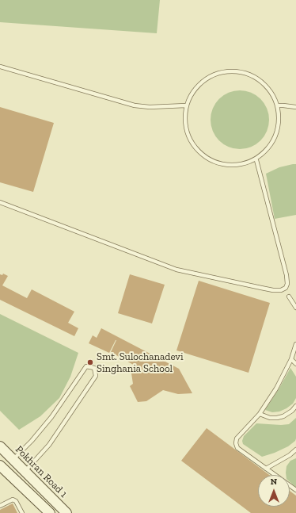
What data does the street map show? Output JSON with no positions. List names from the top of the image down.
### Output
{
  "streets": {
    "main road": ["Pokhran Road 1"]
  },
  "places": ["Smt. Sulochanadevi Singhania School"],
  "north": "top"
}
